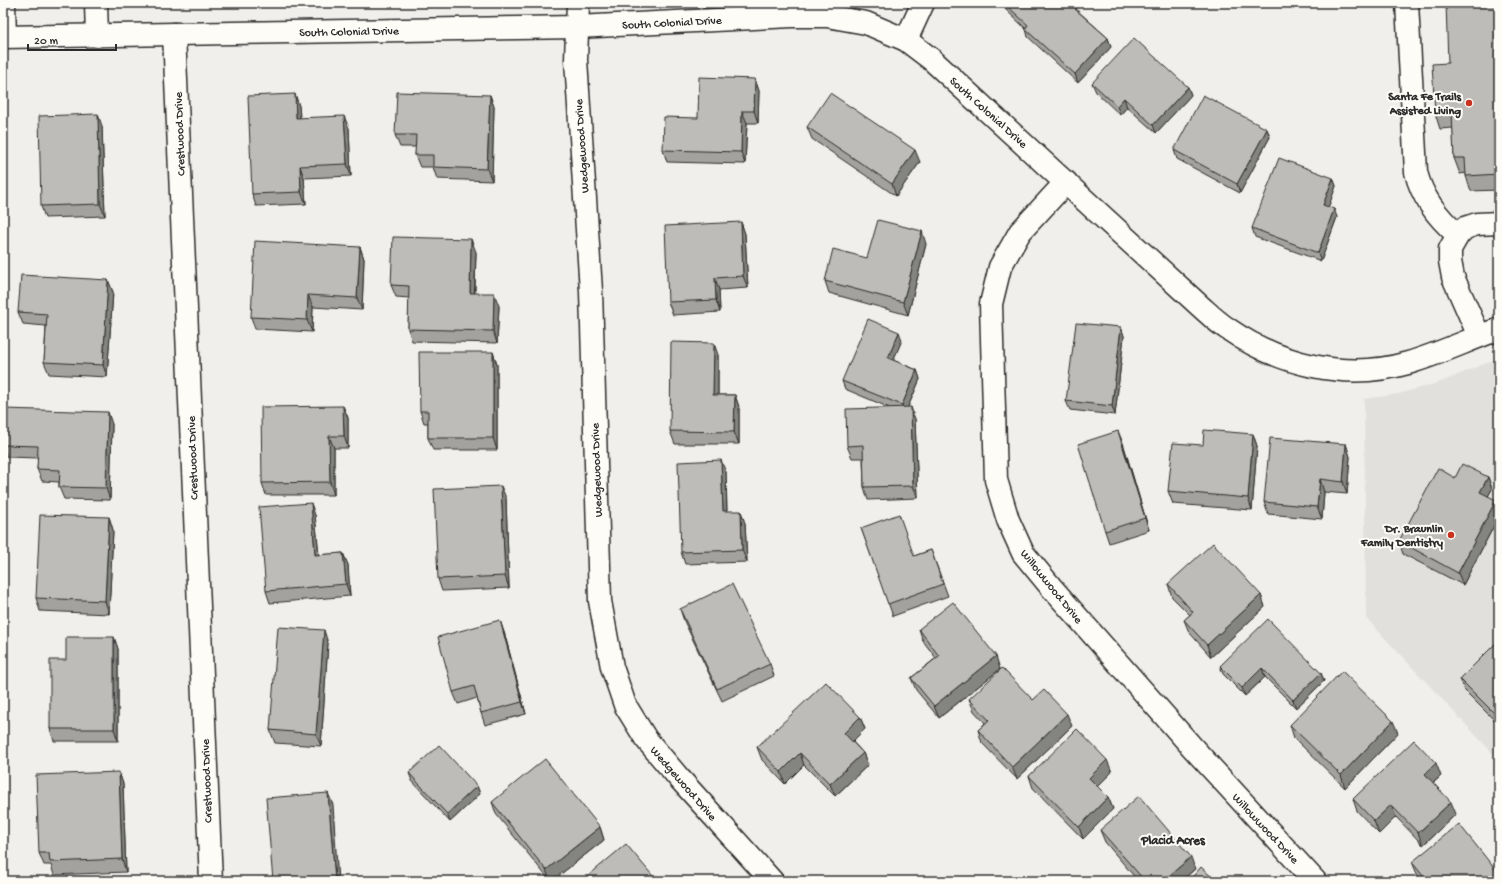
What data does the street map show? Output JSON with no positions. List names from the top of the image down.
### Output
{
  "streets": {
    "street": [
      "South Colonial Drive",
      "Crestwood Drive",
      "Wedgewood Drive",
      "Willowwood Drive"
    ]
  },
  "crossings": [
    ["South Colonial Drive", "Crestwood Drive"],
    ["South Colonial Drive", "Wedgewood Drive"],
    ["South Colonial Drive", "Willowwood Drive"]
  ],
  "districts": ["Placid Acres"],
  "places": ["Santa Fe Trails Assisted Living", "Dr. Braunlin Family Dentistry"],
  "scale_bar": "20 m"
}
